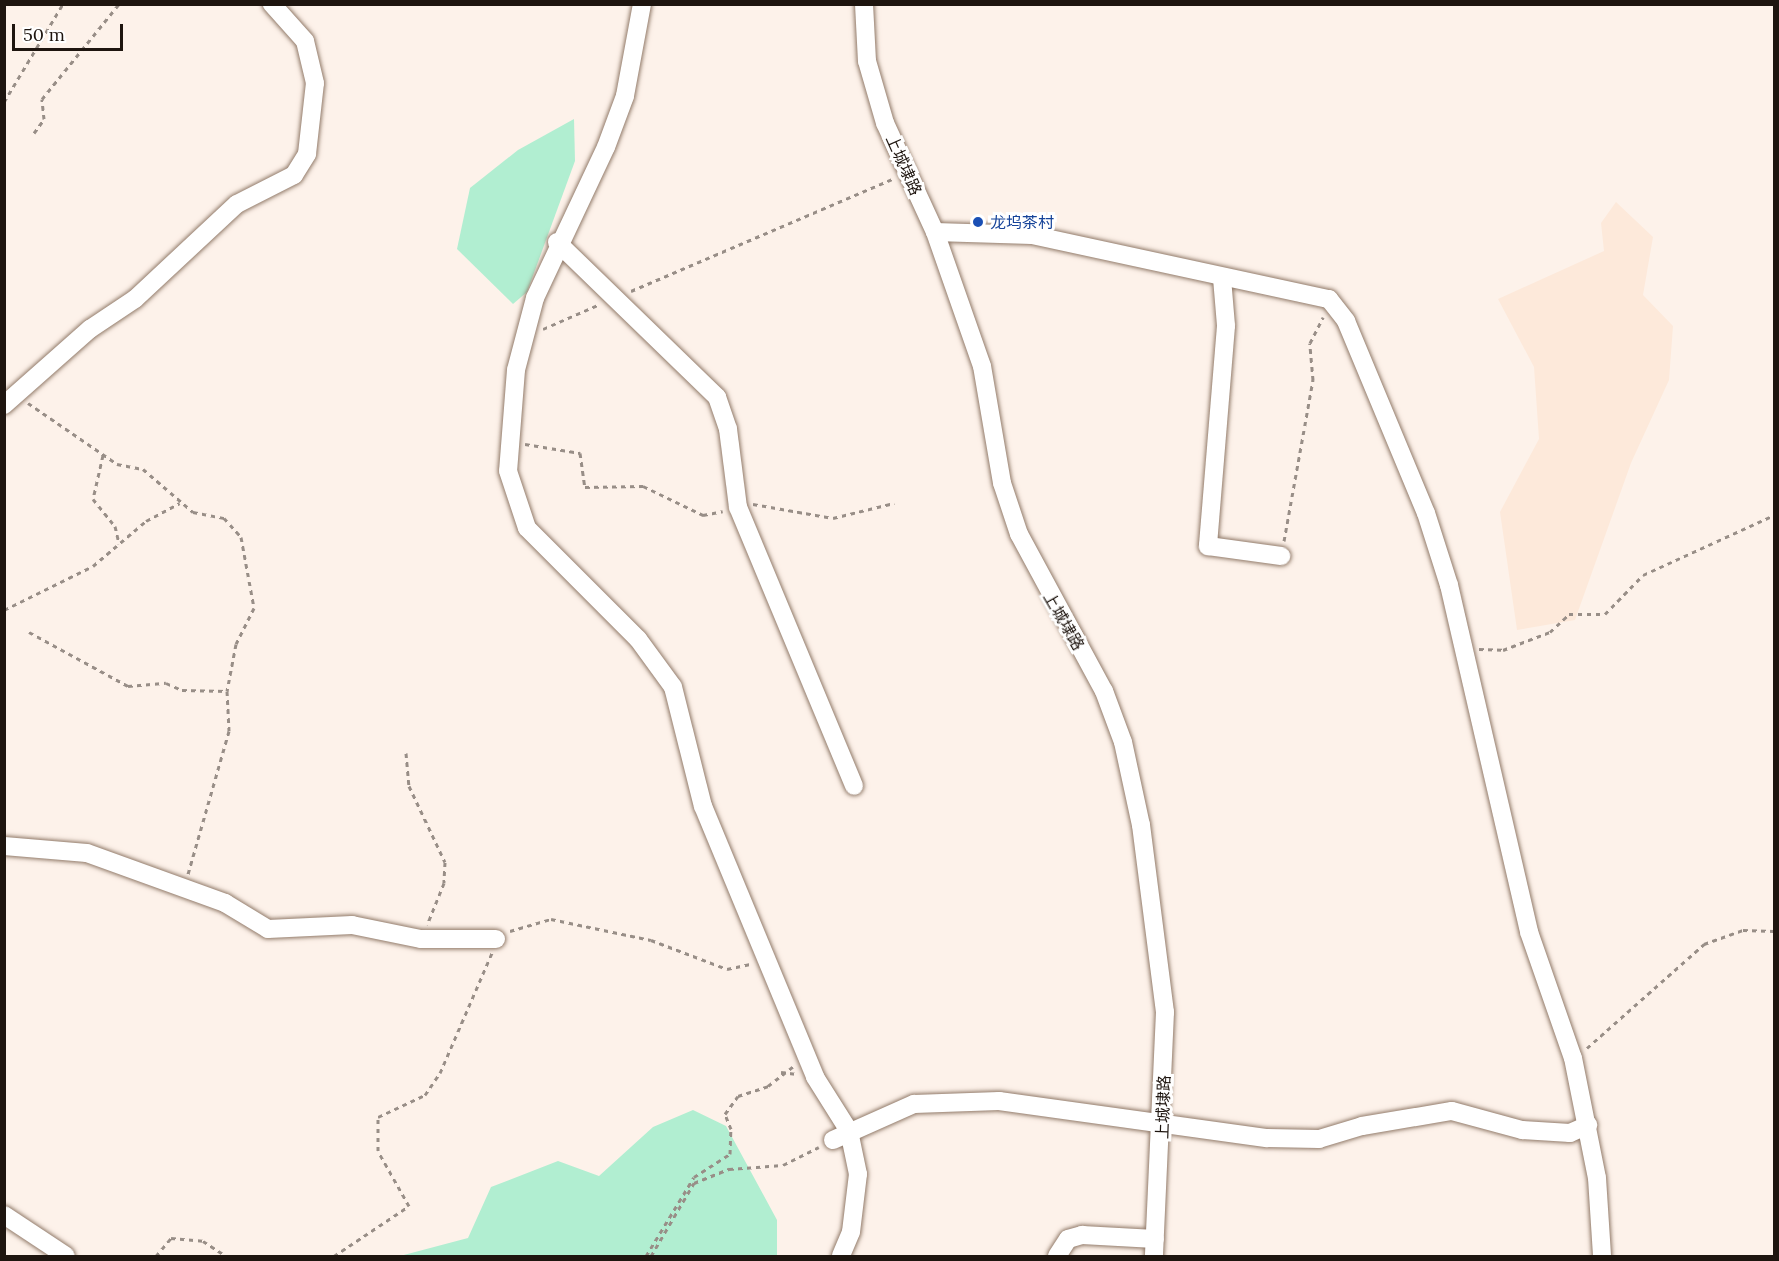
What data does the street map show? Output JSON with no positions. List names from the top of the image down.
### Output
{
  "streets": {
    "street": ["上城埭路"]
  },
  "places": ["龙坞茶村"],
  "scale_bar": "50 m"
}
